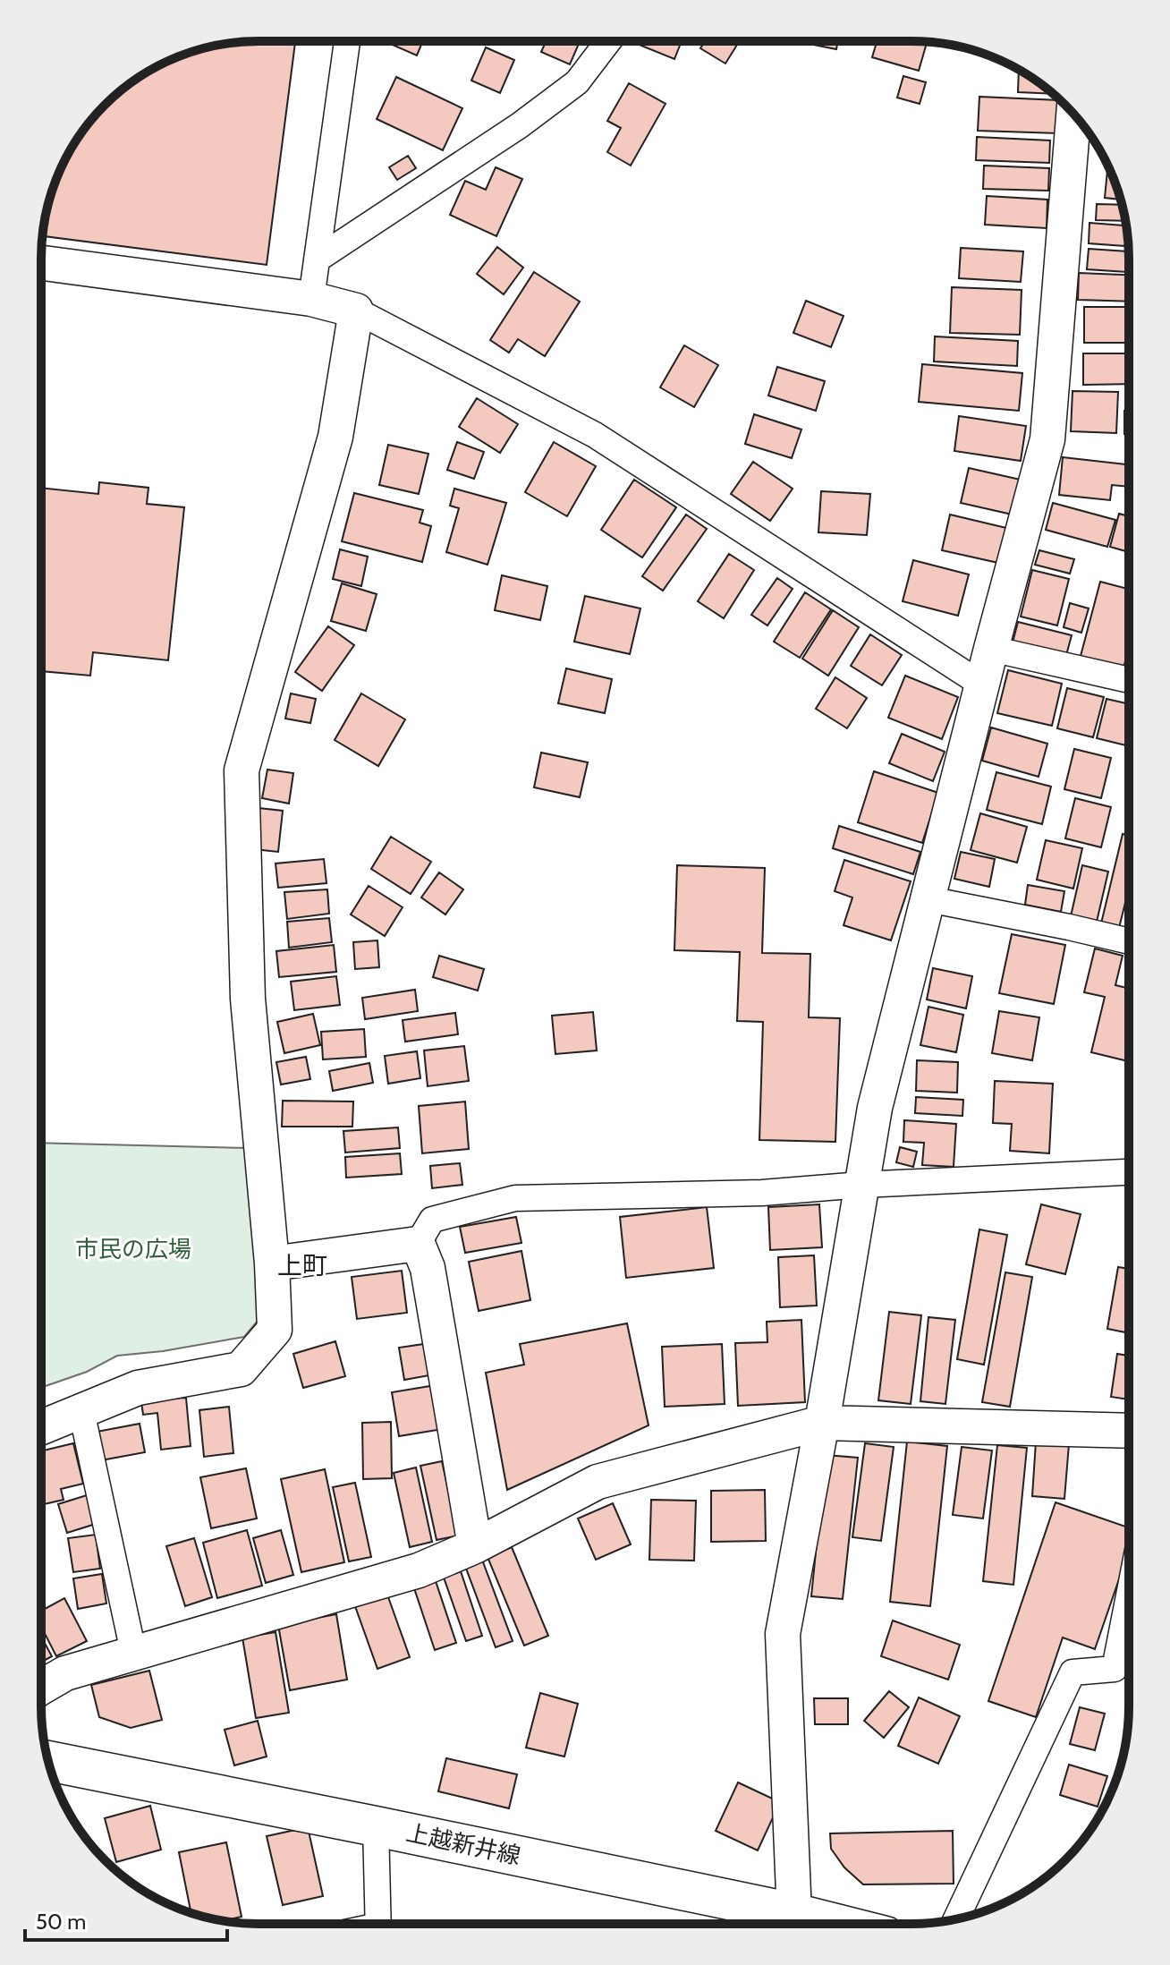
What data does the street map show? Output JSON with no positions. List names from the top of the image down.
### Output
{
  "streets": {
    "main road": ["上越新井線"]
  },
  "districts": ["上町"],
  "parks": ["市民の広場"],
  "scale_bar": "50 m"
}
